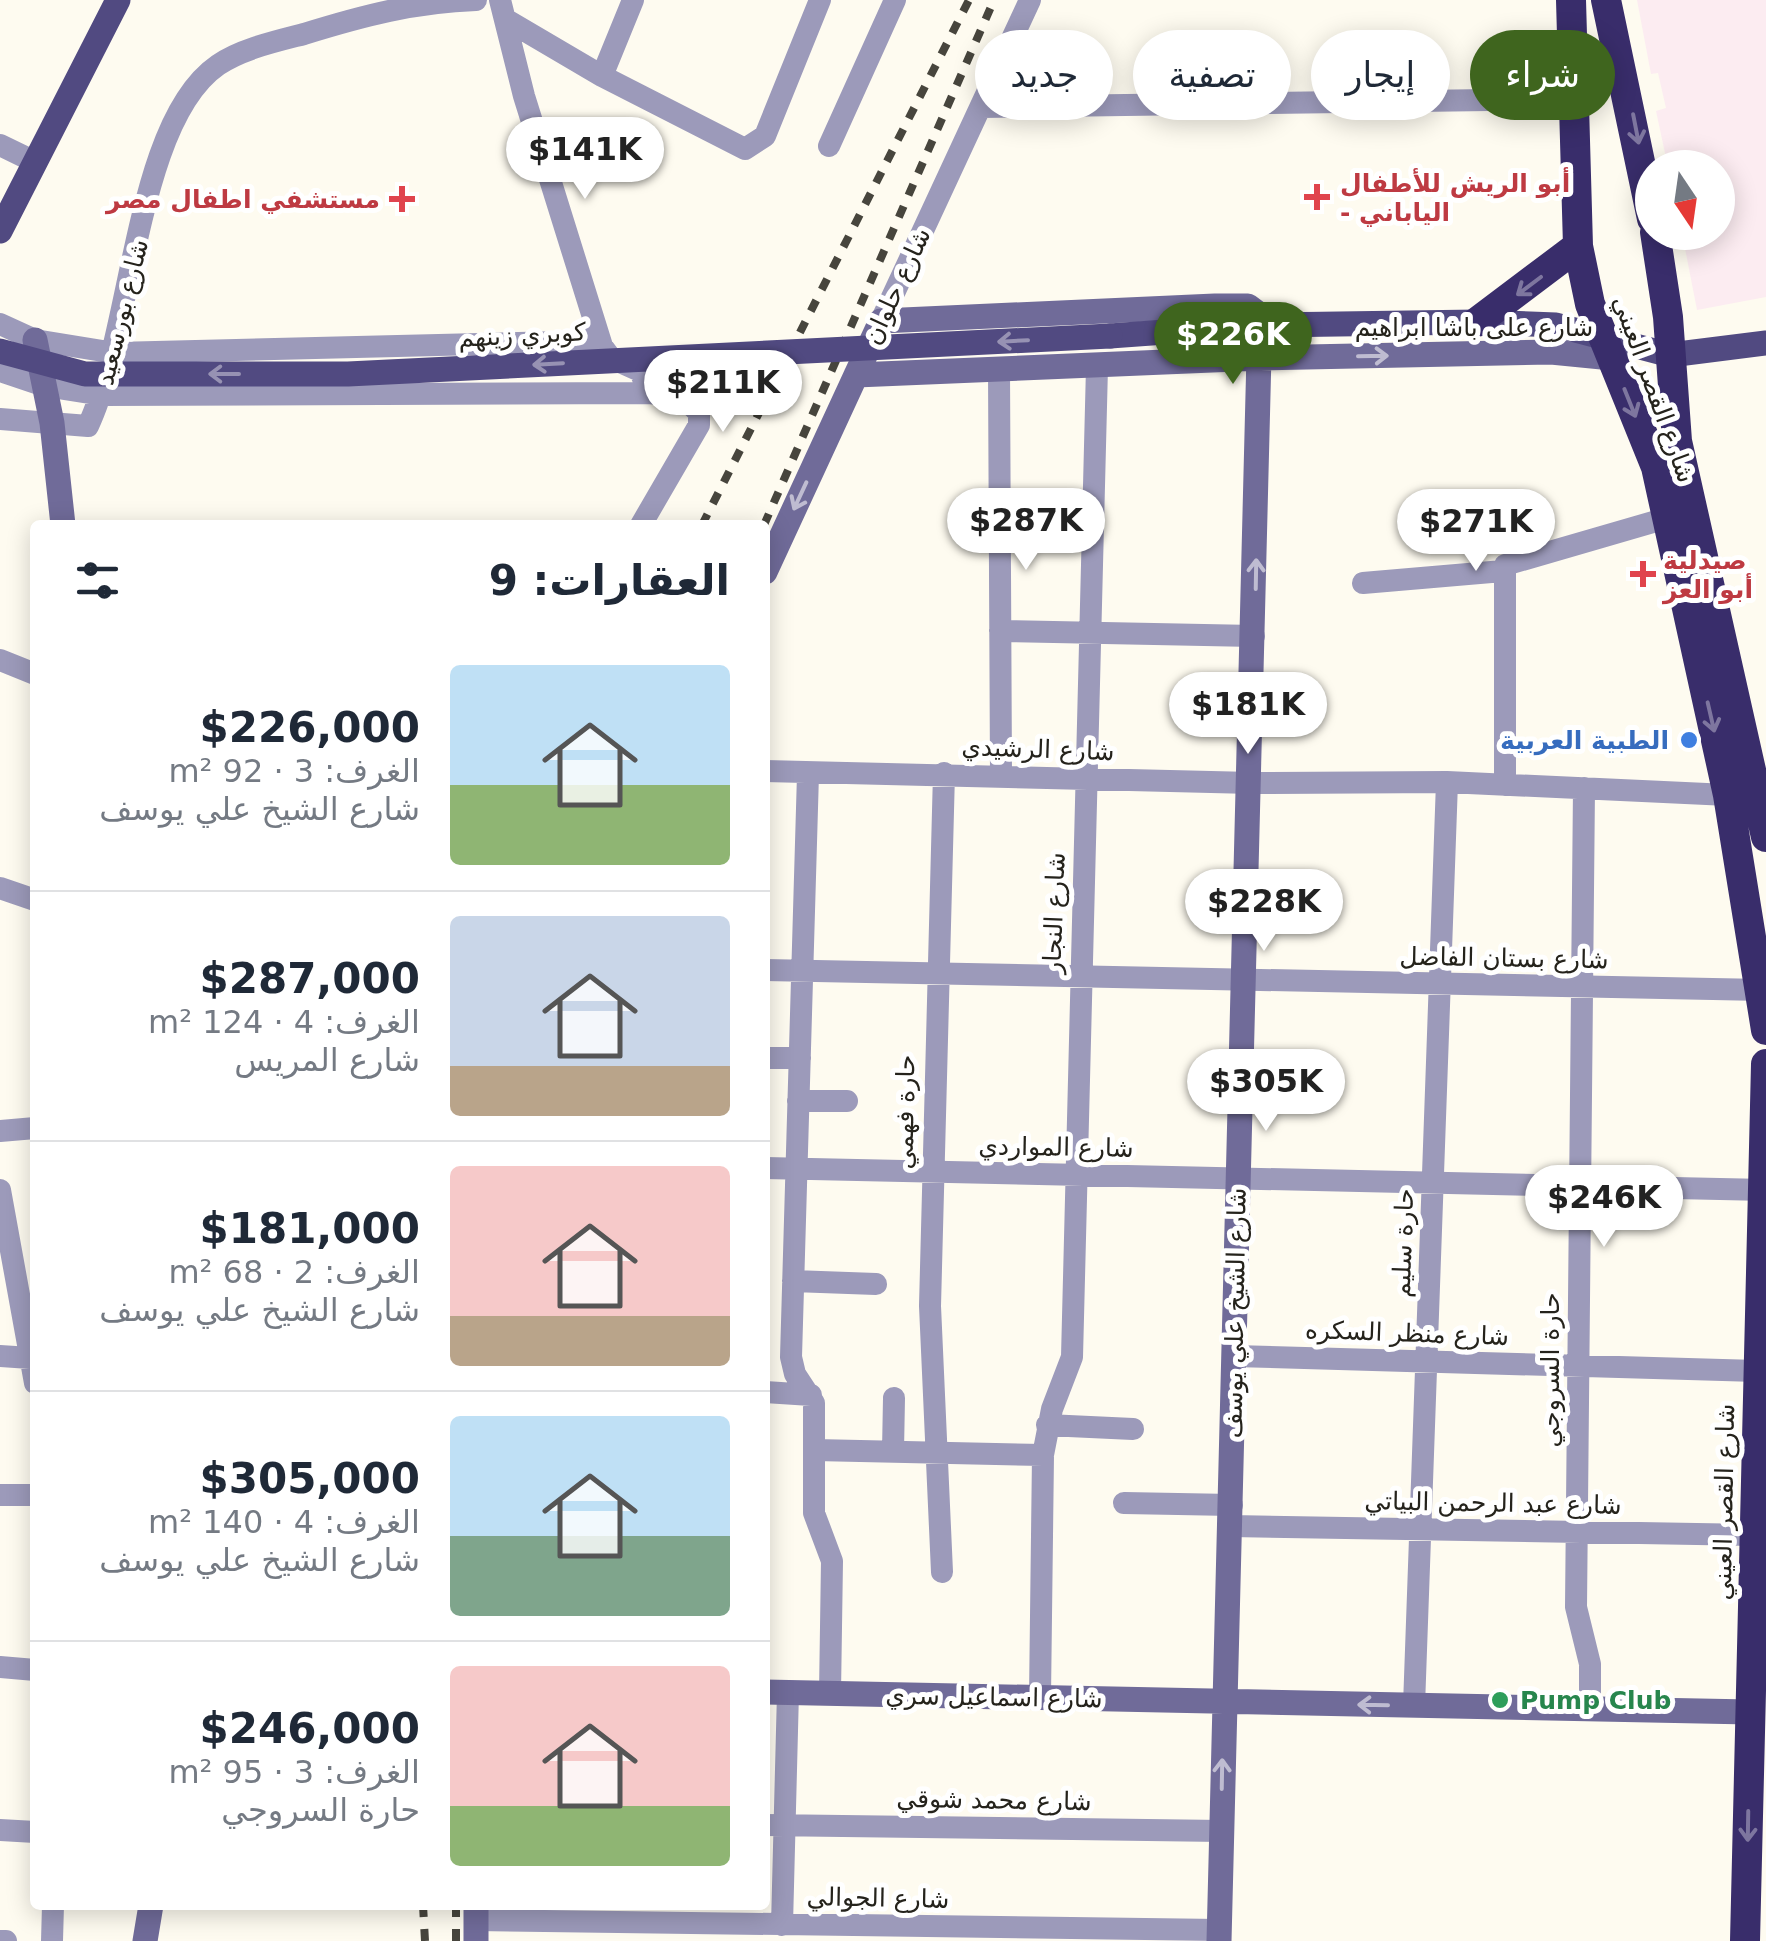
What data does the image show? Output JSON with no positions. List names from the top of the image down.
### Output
{
  "streets": {
    "highway": ["شارع القصر العيني"],
    "main road": ["شارع على باشا ابراهيم", "كوبري زينهم"],
    "street": [
      "شارع حلوان",
      "شارع بورسعيد",
      "شارع الرشيدي",
      "شارع النجار",
      "شارع بستان الفاضل",
      "حارة فهمي",
      "شارع المواردي",
      "حارة سليم",
      "شارع الشيخ علي يوسف",
      "شارع منظر السكره",
      "حارة السروجي",
      "شارع عبد الرحمن البياتي",
      "شارع اسماعيل سري",
      "شارع محمد شوقي",
      "شارع الجوالي"
    ]
  },
  "crossings": [
    ["شارع حلوان", "شارع على باشا ابراهيم"],
    ["شارع على باشا ابراهيم", "كوبري زينهم"],
    ["شارع على باشا ابراهيم", "شارع القصر العيني"],
    ["شارع على باشا ابراهيم", "شارع النجار"],
    ["شارع على باشا ابراهيم", "شارع الشيخ علي يوسف"],
    ["شارع القصر العيني", "شارع الرشيدي"],
    ["شارع القصر العيني", "شارع بستان الفاضل"],
    ["شارع القصر العيني", "شارع المواردي"],
    ["شارع القصر العيني", "شارع منظر السكره"],
    ["شارع القصر العيني", "شارع عبد الرحمن البياتي"],
    ["شارع القصر العيني", "شارع اسماعيل سري"],
    ["شارع الرشيدي", "شارع النجار"],
    ["شارع الرشيدي", "حارة فهمي"],
    ["شارع الرشيدي", "حارة سليم"],
    ["شارع الرشيدي", "شارع الشيخ علي يوسف"],
    ["شارع الرشيدي", "حارة السروجي"],
    ["شارع النجار", "شارع بستان الفاضل"],
    ["شارع النجار", "شارع المواردي"],
    ["شارع النجار", "شارع اسماعيل سري"],
    ["شارع بستان الفاضل", "حارة فهمي"],
    ["شارع بستان الفاضل", "حارة سليم"],
    ["شارع بستان الفاضل", "شارع الشيخ علي يوسف"],
    ["شارع بستان الفاضل", "حارة السروجي"],
    ["حارة فهمي", "شارع المواردي"],
    ["شارع المواردي", "حارة سليم"],
    ["شارع المواردي", "شارع الشيخ علي يوسف"],
    ["شارع المواردي", "حارة السروجي"],
    ["حارة سليم", "شارع منظر السكره"],
    ["حارة سليم", "شارع عبد الرحمن البياتي"],
    ["حارة سليم", "شارع اسماعيل سري"],
    ["شارع الشيخ علي يوسف", "شارع منظر السكره"],
    ["شارع الشيخ علي يوسف", "شارع عبد الرحمن البياتي"],
    ["شارع الشيخ علي يوسف", "شارع اسماعيل سري"],
    ["شارع الشيخ علي يوسف", "شارع محمد شوقي"],
    ["شارع الشيخ علي يوسف", "شارع الجوالي"],
    ["شارع منظر السكره", "حارة السروجي"],
    ["حارة السروجي", "شارع عبد الرحمن البياتي"],
    ["حارة السروجي", "شارع اسماعيل سري"]
  ],
  "one_way": ["كوبري زينهم"],
  "places": {
    "health": ["أبو الريش للأطفال - الياباني", "مستشفي اطفال مصر", "صيدلية أبو العز"],
    "other": ["الطبية العربية", "Pump Club"]
  },
  "north": "bottom",
  "page": {
    "chip": [
      "شراء",
      "إيجار",
      "تصفية",
      "جديد"
    ],
    "price": [
      "$141K",
      "$226K",
      "$211K",
      "$287K",
      "$271K",
      "$181K",
      "$228K",
      "$305K",
      "$246K"
    ],
    "heading": "العقارات: 9",
    "list": [
      {
        "name": "$226,000",
        "note": "الغرف: 3 · 92 m² · شارع الشيخ علي يوسف"
      },
      {
        "name": "$287,000",
        "note": "الغرف: 4 · 124 m² · شارع المريس"
      },
      {
        "name": "$181,000",
        "note": "الغرف: 2 · 68 m² · شارع الشيخ علي يوسف"
      },
      {
        "name": "$305,000",
        "note": "الغرف: 4 · 140 m² · شارع الشيخ علي يوسف"
      },
      {
        "name": "$246,000",
        "note": "الغرف: 3 · 95 m² · حارة السروجي"
      }
    ]
  }
}
